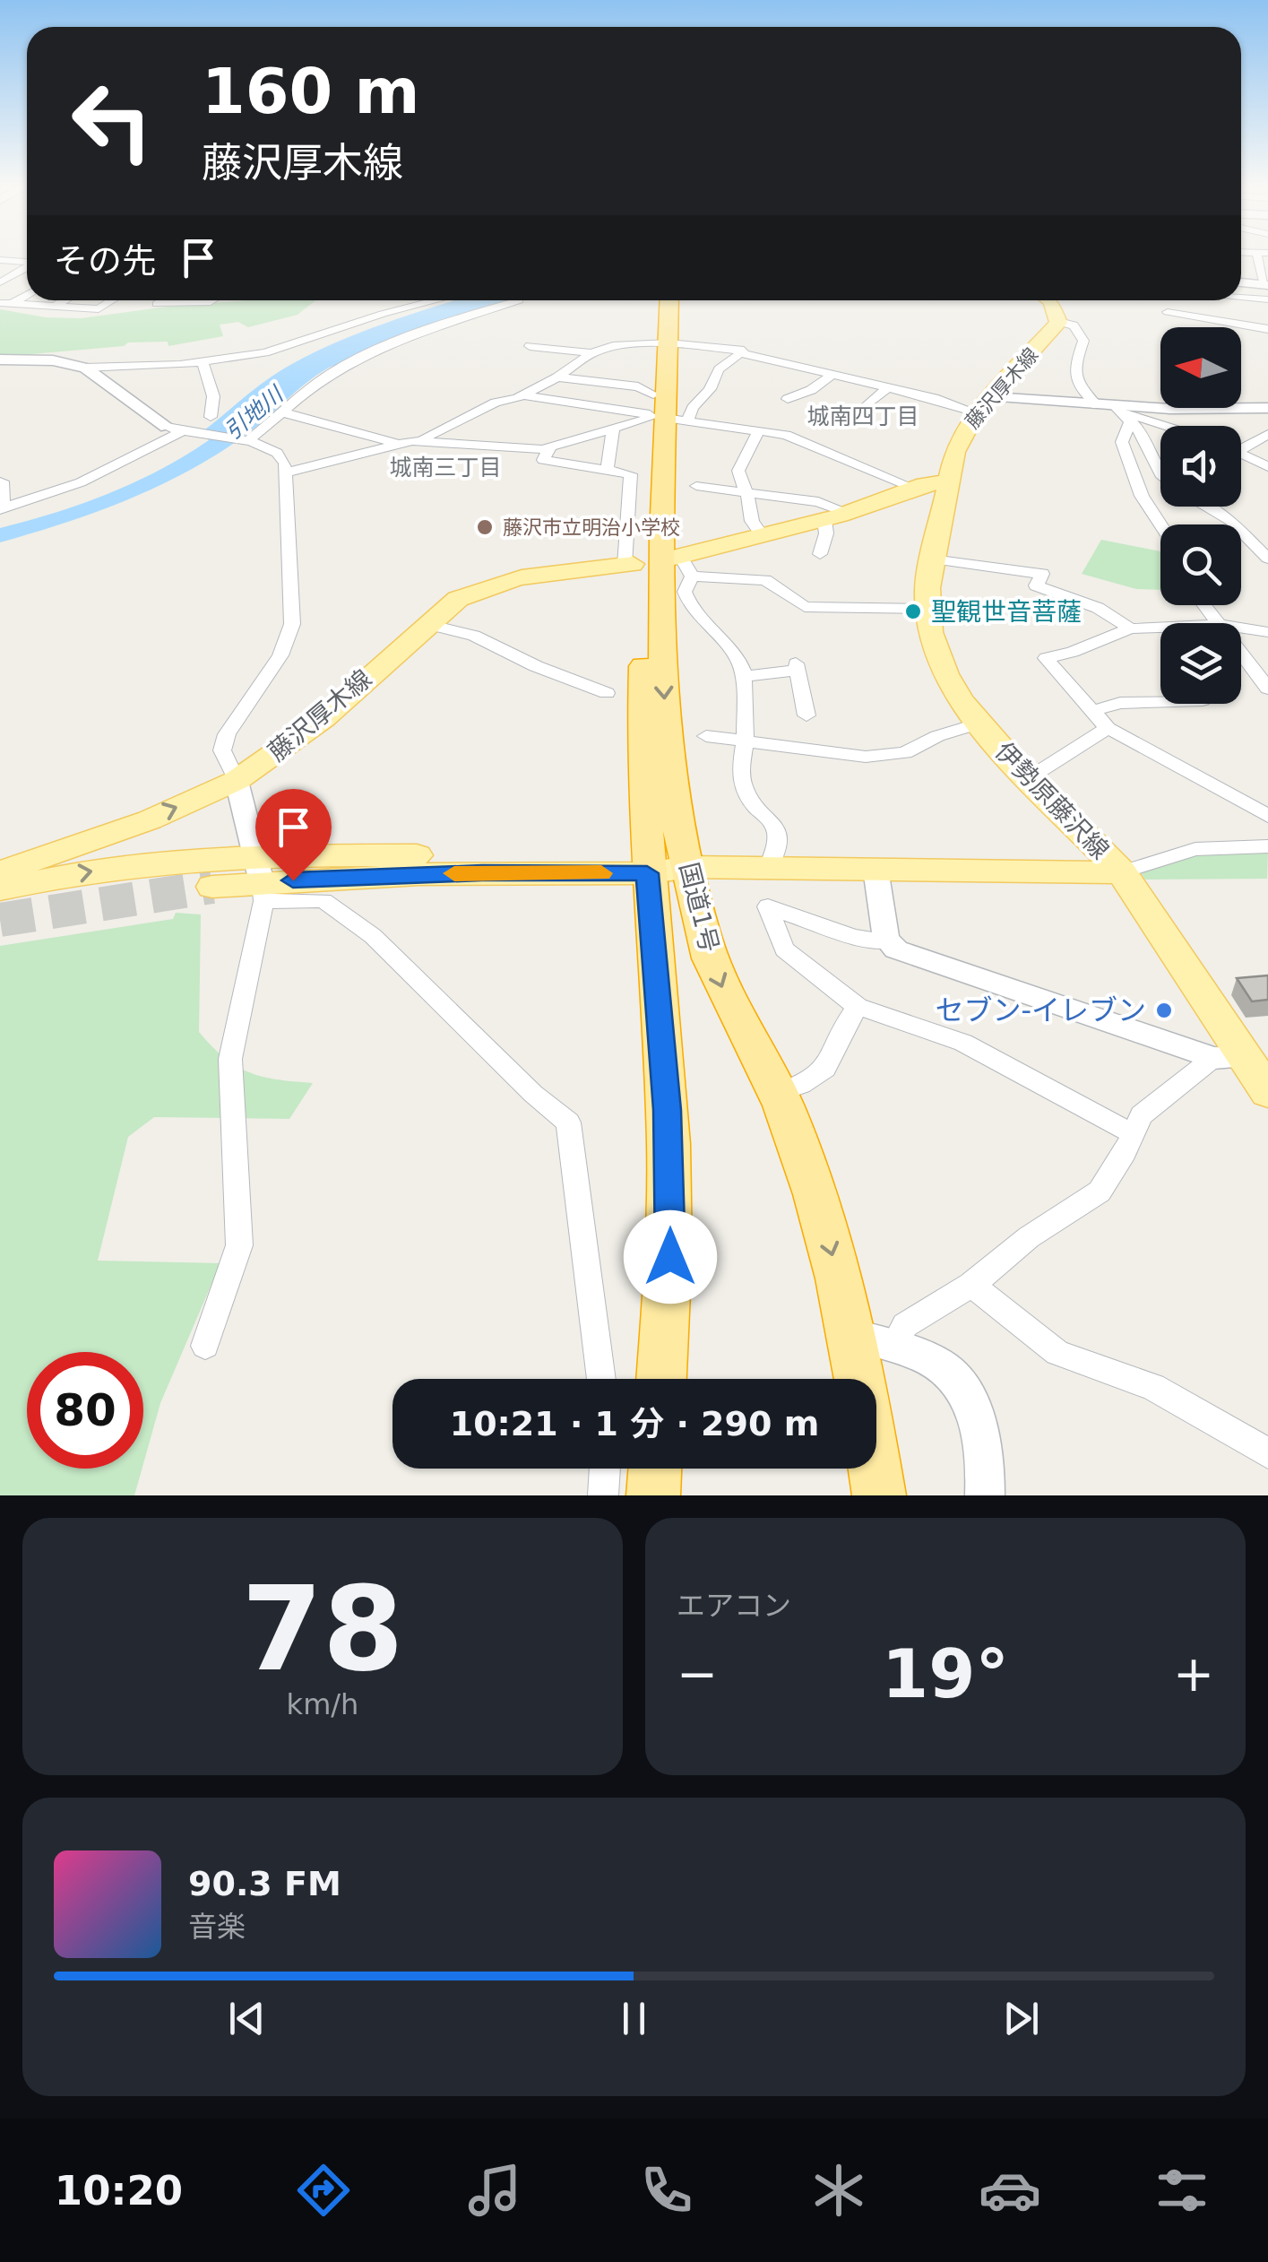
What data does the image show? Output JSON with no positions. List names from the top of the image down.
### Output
{
  "streets": {
    "highway": ["国道1号"],
    "main road": ["藤沢厚木線", "伊勢原藤沢線"]
  },
  "crossings": [
    ["藤沢厚木線", "伊勢原藤沢線"]
  ],
  "districts": ["城南四丁目", "城南三丁目"],
  "water": ["引地川"],
  "places": ["藤沢市立明治小学校", "聖観世音菩薩", "セブン-イレブン"],
  "north": "left",
  "page": {
    "turn": ["160 m", "藤沢厚木線"],
    "then": "その先",
    "limit": "80",
    "trip": "10:21 · 1 分 · 290 m",
    "tile": [
      ["78", "km/h"],
      "エアコン"
    ],
    "heat": ["−", "19°", "+"],
    "song": ["90.3 FM", "音楽"],
    "tabs": "10:20"
  }
}
